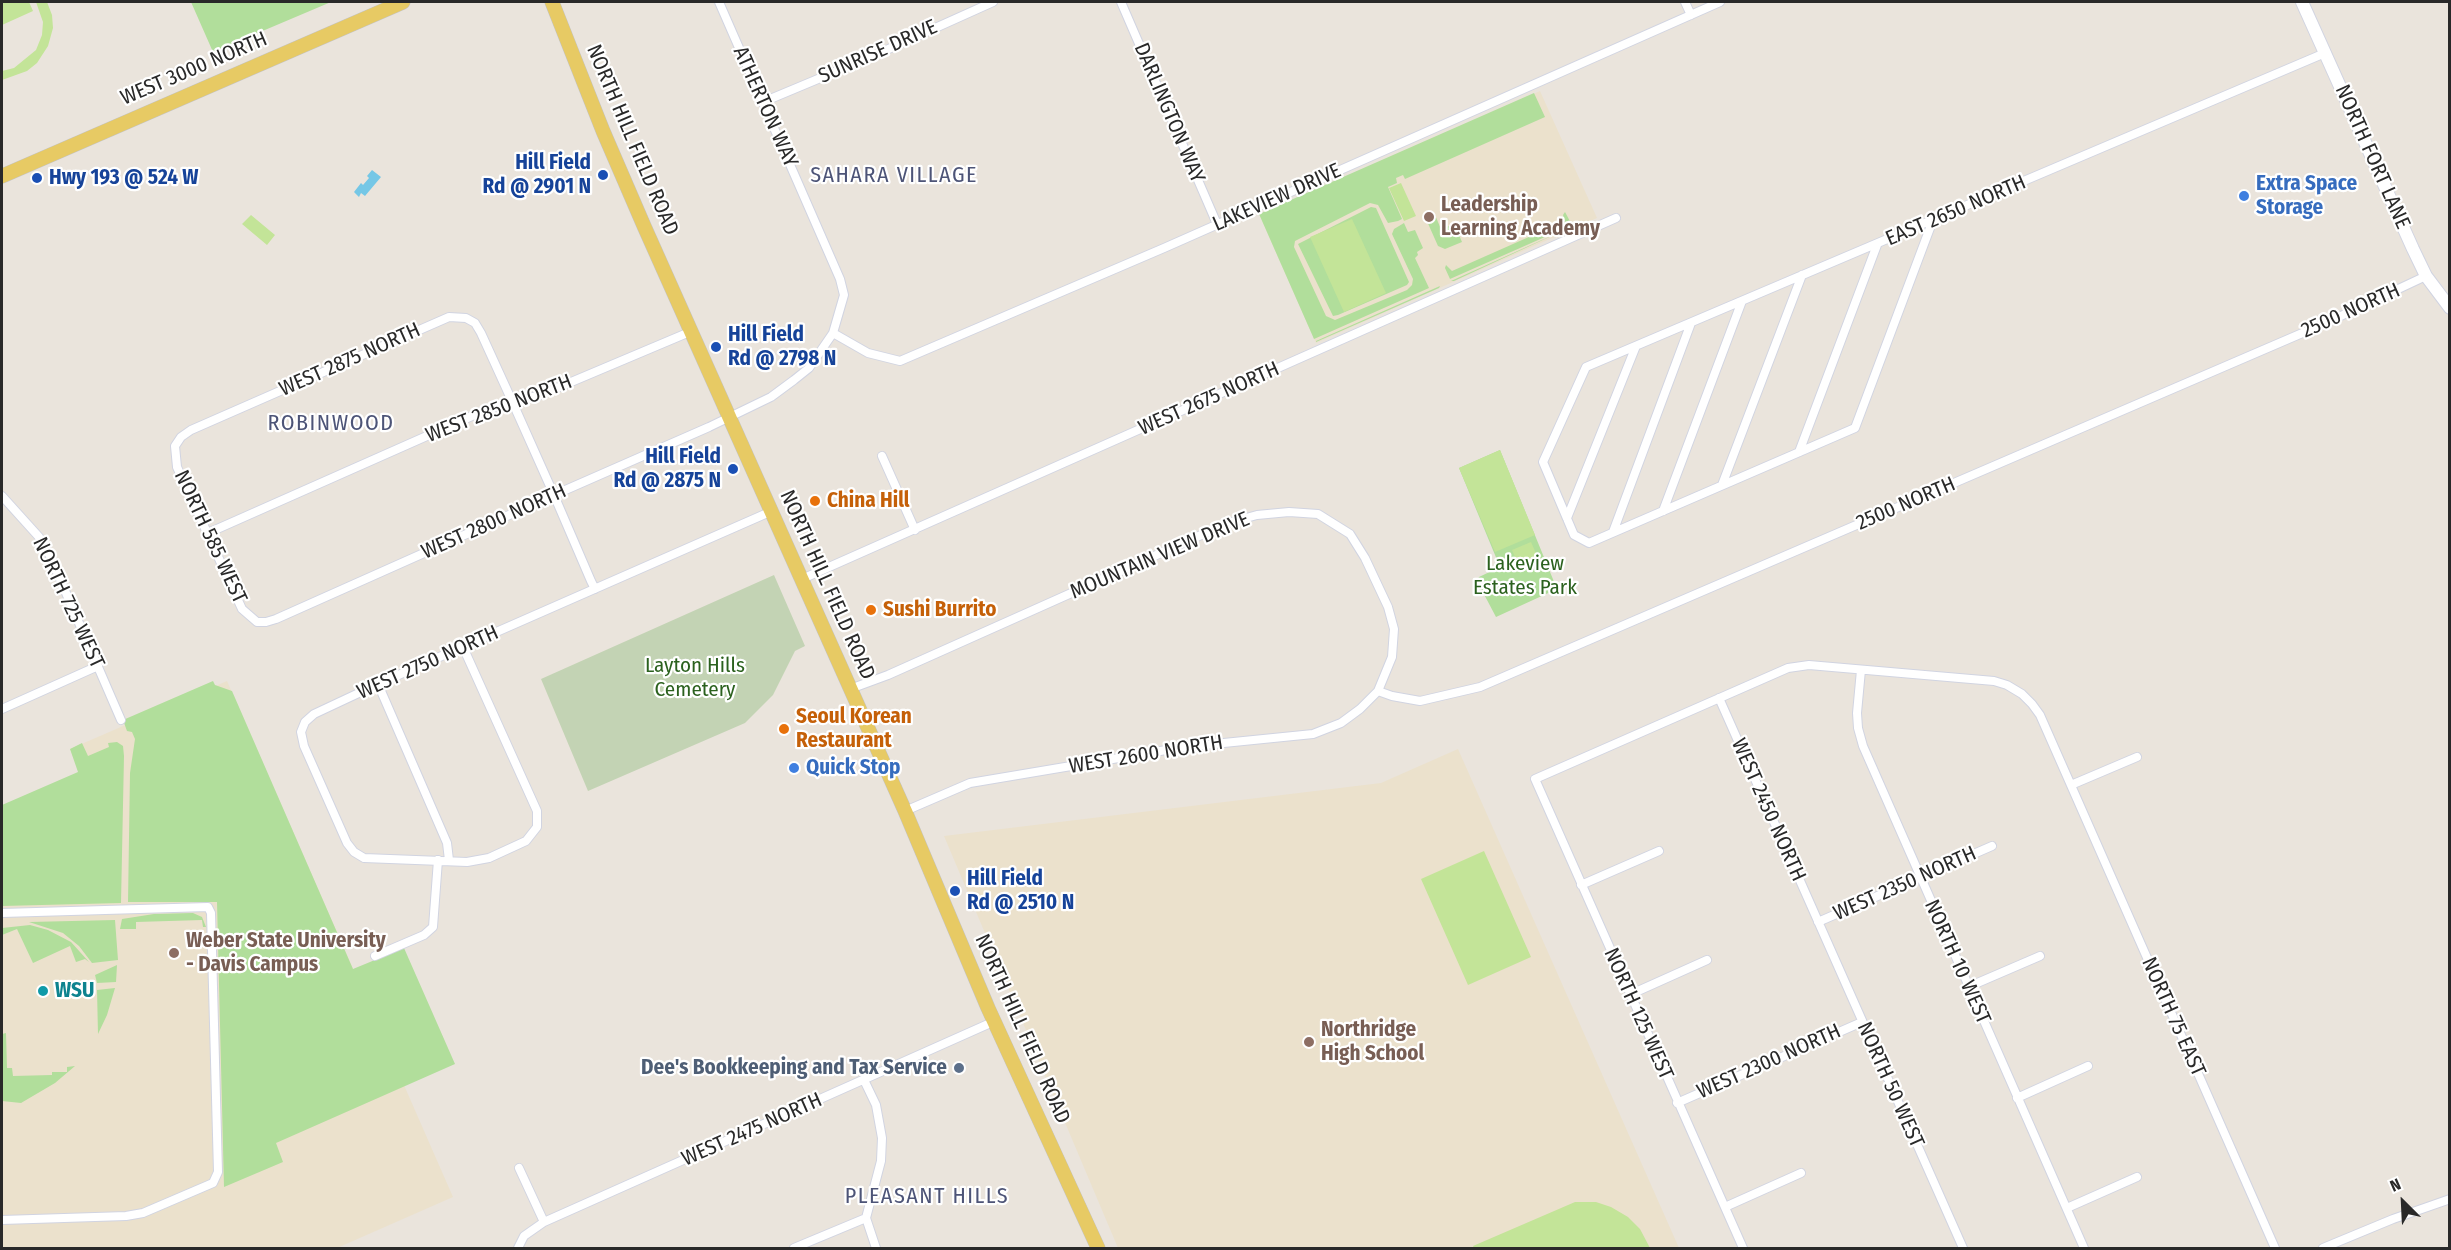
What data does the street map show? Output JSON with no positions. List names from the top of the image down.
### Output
{
  "streets": {
    "main road": ["WEST 3000 NORTH", "NORTH HILL FIELD ROAD"],
    "street": [
      "SUNRISE DRIVE",
      "ATHERTON WAY",
      "DARLINGTON WAY",
      "NORTH FORT LANE",
      "LAKEVIEW DRIVE",
      "EAST 2650 NORTH",
      "2500 NORTH",
      "WEST 2875 NORTH",
      "WEST 2675 NORTH",
      "WEST 2850 NORTH",
      "WEST 2800 NORTH",
      "NORTH 585 WEST",
      "MOUNTAIN VIEW DRIVE",
      "NORTH 725 WEST",
      "WEST 2750 NORTH",
      "WEST 2600 NORTH",
      "WEST 2450 NORTH",
      "WEST 2350 NORTH",
      "NORTH 10 WEST",
      "NORTH 125 WEST",
      "NORTH 75 EAST",
      "WEST 2300 NORTH",
      "NORTH 50 WEST",
      "WEST 2475 NORTH"
    ]
  },
  "crossings": [
    ["SUNRISE DRIVE", "ATHERTON WAY"],
    ["ATHERTON WAY", "WEST 2800 NORTH"],
    ["DARLINGTON WAY", "LAKEVIEW DRIVE"],
    ["NORTH HILL FIELD ROAD", "WEST 2675 NORTH"],
    ["NORTH HILL FIELD ROAD", "WEST 2850 NORTH"],
    ["NORTH HILL FIELD ROAD", "WEST 2800 NORTH"],
    ["NORTH HILL FIELD ROAD", "MOUNTAIN VIEW DRIVE"],
    ["NORTH HILL FIELD ROAD", "WEST 2750 NORTH"],
    ["NORTH HILL FIELD ROAD", "WEST 2600 NORTH"],
    ["NORTH HILL FIELD ROAD", "WEST 2475 NORTH"],
    ["NORTH FORT LANE", "EAST 2650 NORTH"],
    ["NORTH FORT LANE", "2500 NORTH"],
    ["LAKEVIEW DRIVE", "WEST 2800 NORTH"],
    ["2500 NORTH", "MOUNTAIN VIEW DRIVE"],
    ["2500 NORTH", "WEST 2600 NORTH"],
    ["WEST 2875 NORTH", "WEST 2850 NORTH"],
    ["WEST 2875 NORTH", "NORTH 585 WEST"],
    ["WEST 2850 NORTH", "NORTH 585 WEST"],
    ["WEST 2800 NORTH", "NORTH 585 WEST"],
    ["MOUNTAIN VIEW DRIVE", "WEST 2600 NORTH"],
    ["WEST 2450 NORTH", "WEST 2350 NORTH"],
    ["WEST 2450 NORTH", "NORTH 125 WEST"],
    ["WEST 2450 NORTH", "NORTH 50 WEST"],
    ["WEST 2350 NORTH", "NORTH 10 WEST"],
    ["WEST 2350 NORTH", "NORTH 50 WEST"],
    ["NORTH 10 WEST", "NORTH 75 EAST"],
    ["NORTH 125 WEST", "WEST 2300 NORTH"],
    ["WEST 2300 NORTH", "NORTH 50 WEST"]
  ],
  "districts": ["SAHARA VILLAGE", "ROBINWOOD", "PLEASANT HILLS"],
  "parks": ["Lakeview Estates Park", "Layton Hills Cemetery"],
  "places": [
    "Hill Field Rd @ 2901 N",
    "Hwy 193 @ 524 W",
    "Extra Space Storage",
    "Leadership Learning Academy",
    "Hill Field Rd @ 2798 N",
    "Hill Field Rd @ 2875 N",
    "China Hill",
    "Sushi Burrito",
    "Seoul Korean Restaurant",
    "Quick Stop",
    "Hill Field Rd @ 2510 N",
    "Weber State University - Davis Campus",
    "WSU",
    "Northridge High School",
    "Dee's Bookkeeping and Tax Service"
  ],
  "north": "top left"
}
